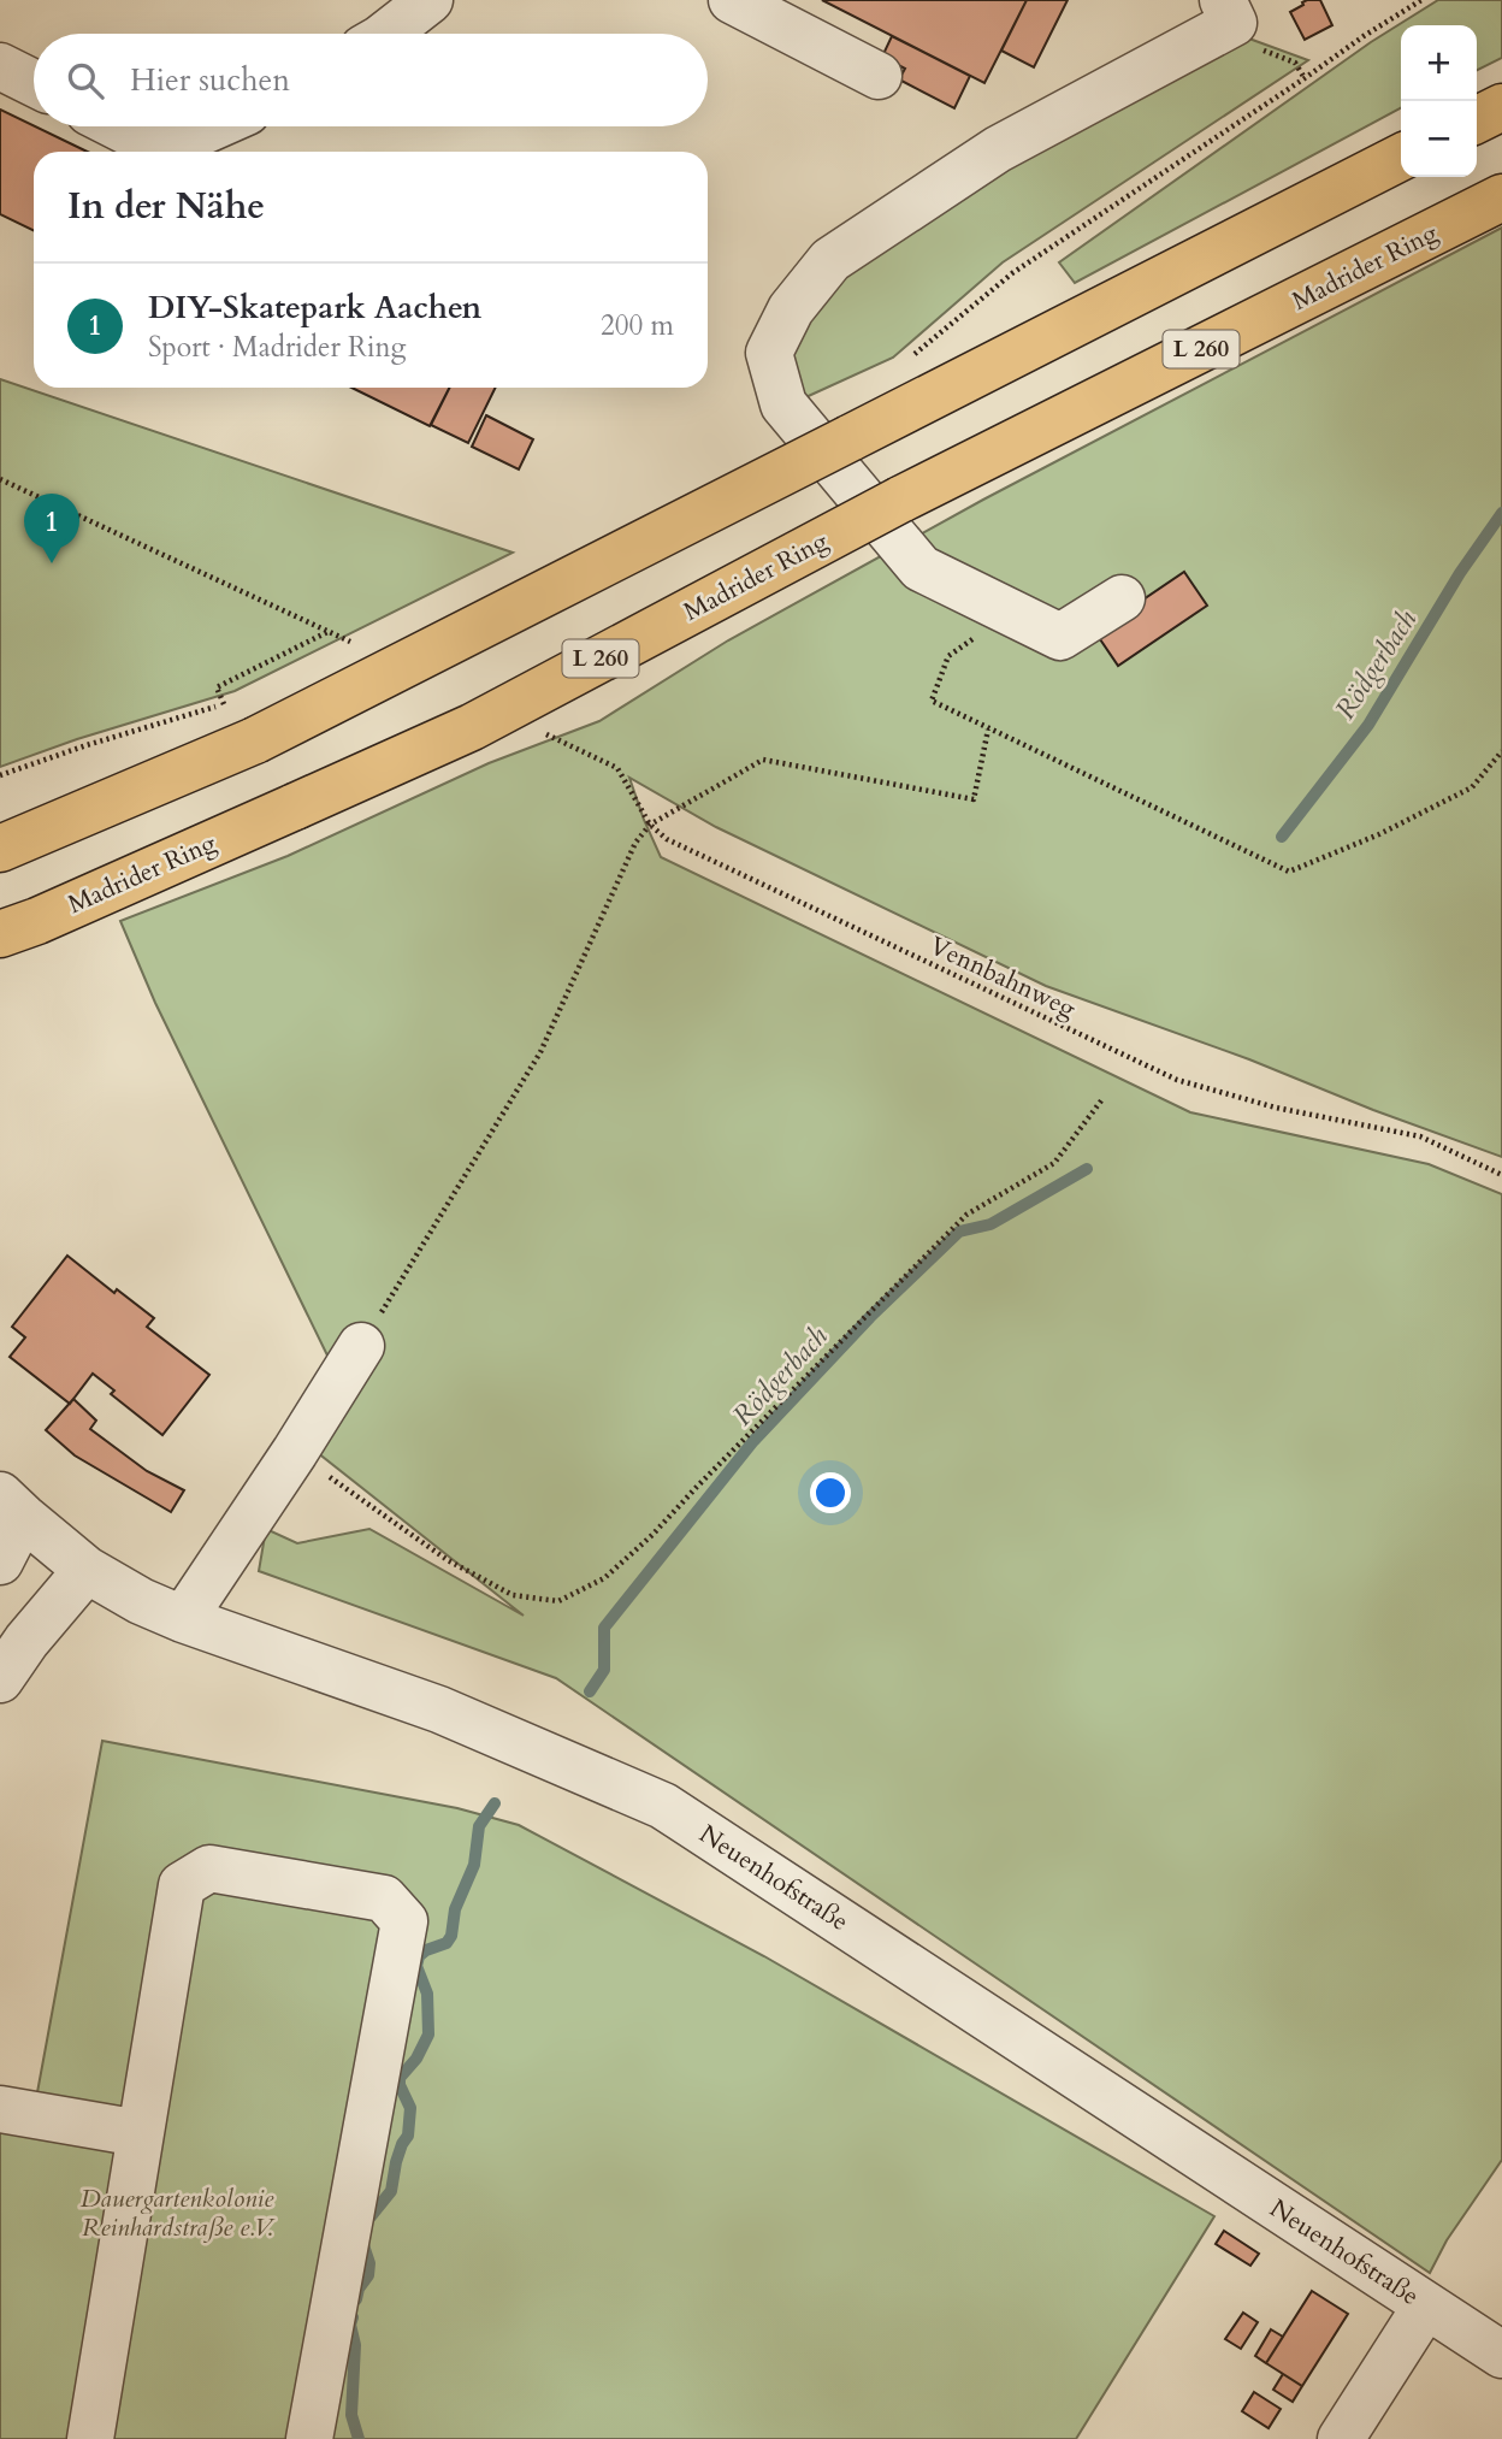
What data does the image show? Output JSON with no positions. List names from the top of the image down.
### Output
{
  "streets": {
    "main road": ["Madrider Ring", "L 260"],
    "street": ["Neuenhofstraße"],
    "path": ["Vennbahnweg"]
  },
  "water": ["Rödgerbach"],
  "parks": ["Dauergartenkolonie Reinhardstraße e.V."],
  "page": {
    "map_buttons": ["+", "−"],
    "search": "Hier suchen",
    "heading": "In der Nähe",
    "list": [
      {
        "mark": "1",
        "name": "DIY-Skatepark Aachen",
        "note": "Sport · Madrider Ring",
        "value": "200 m"
      }
    ],
    "pins": "1"
  }
}
